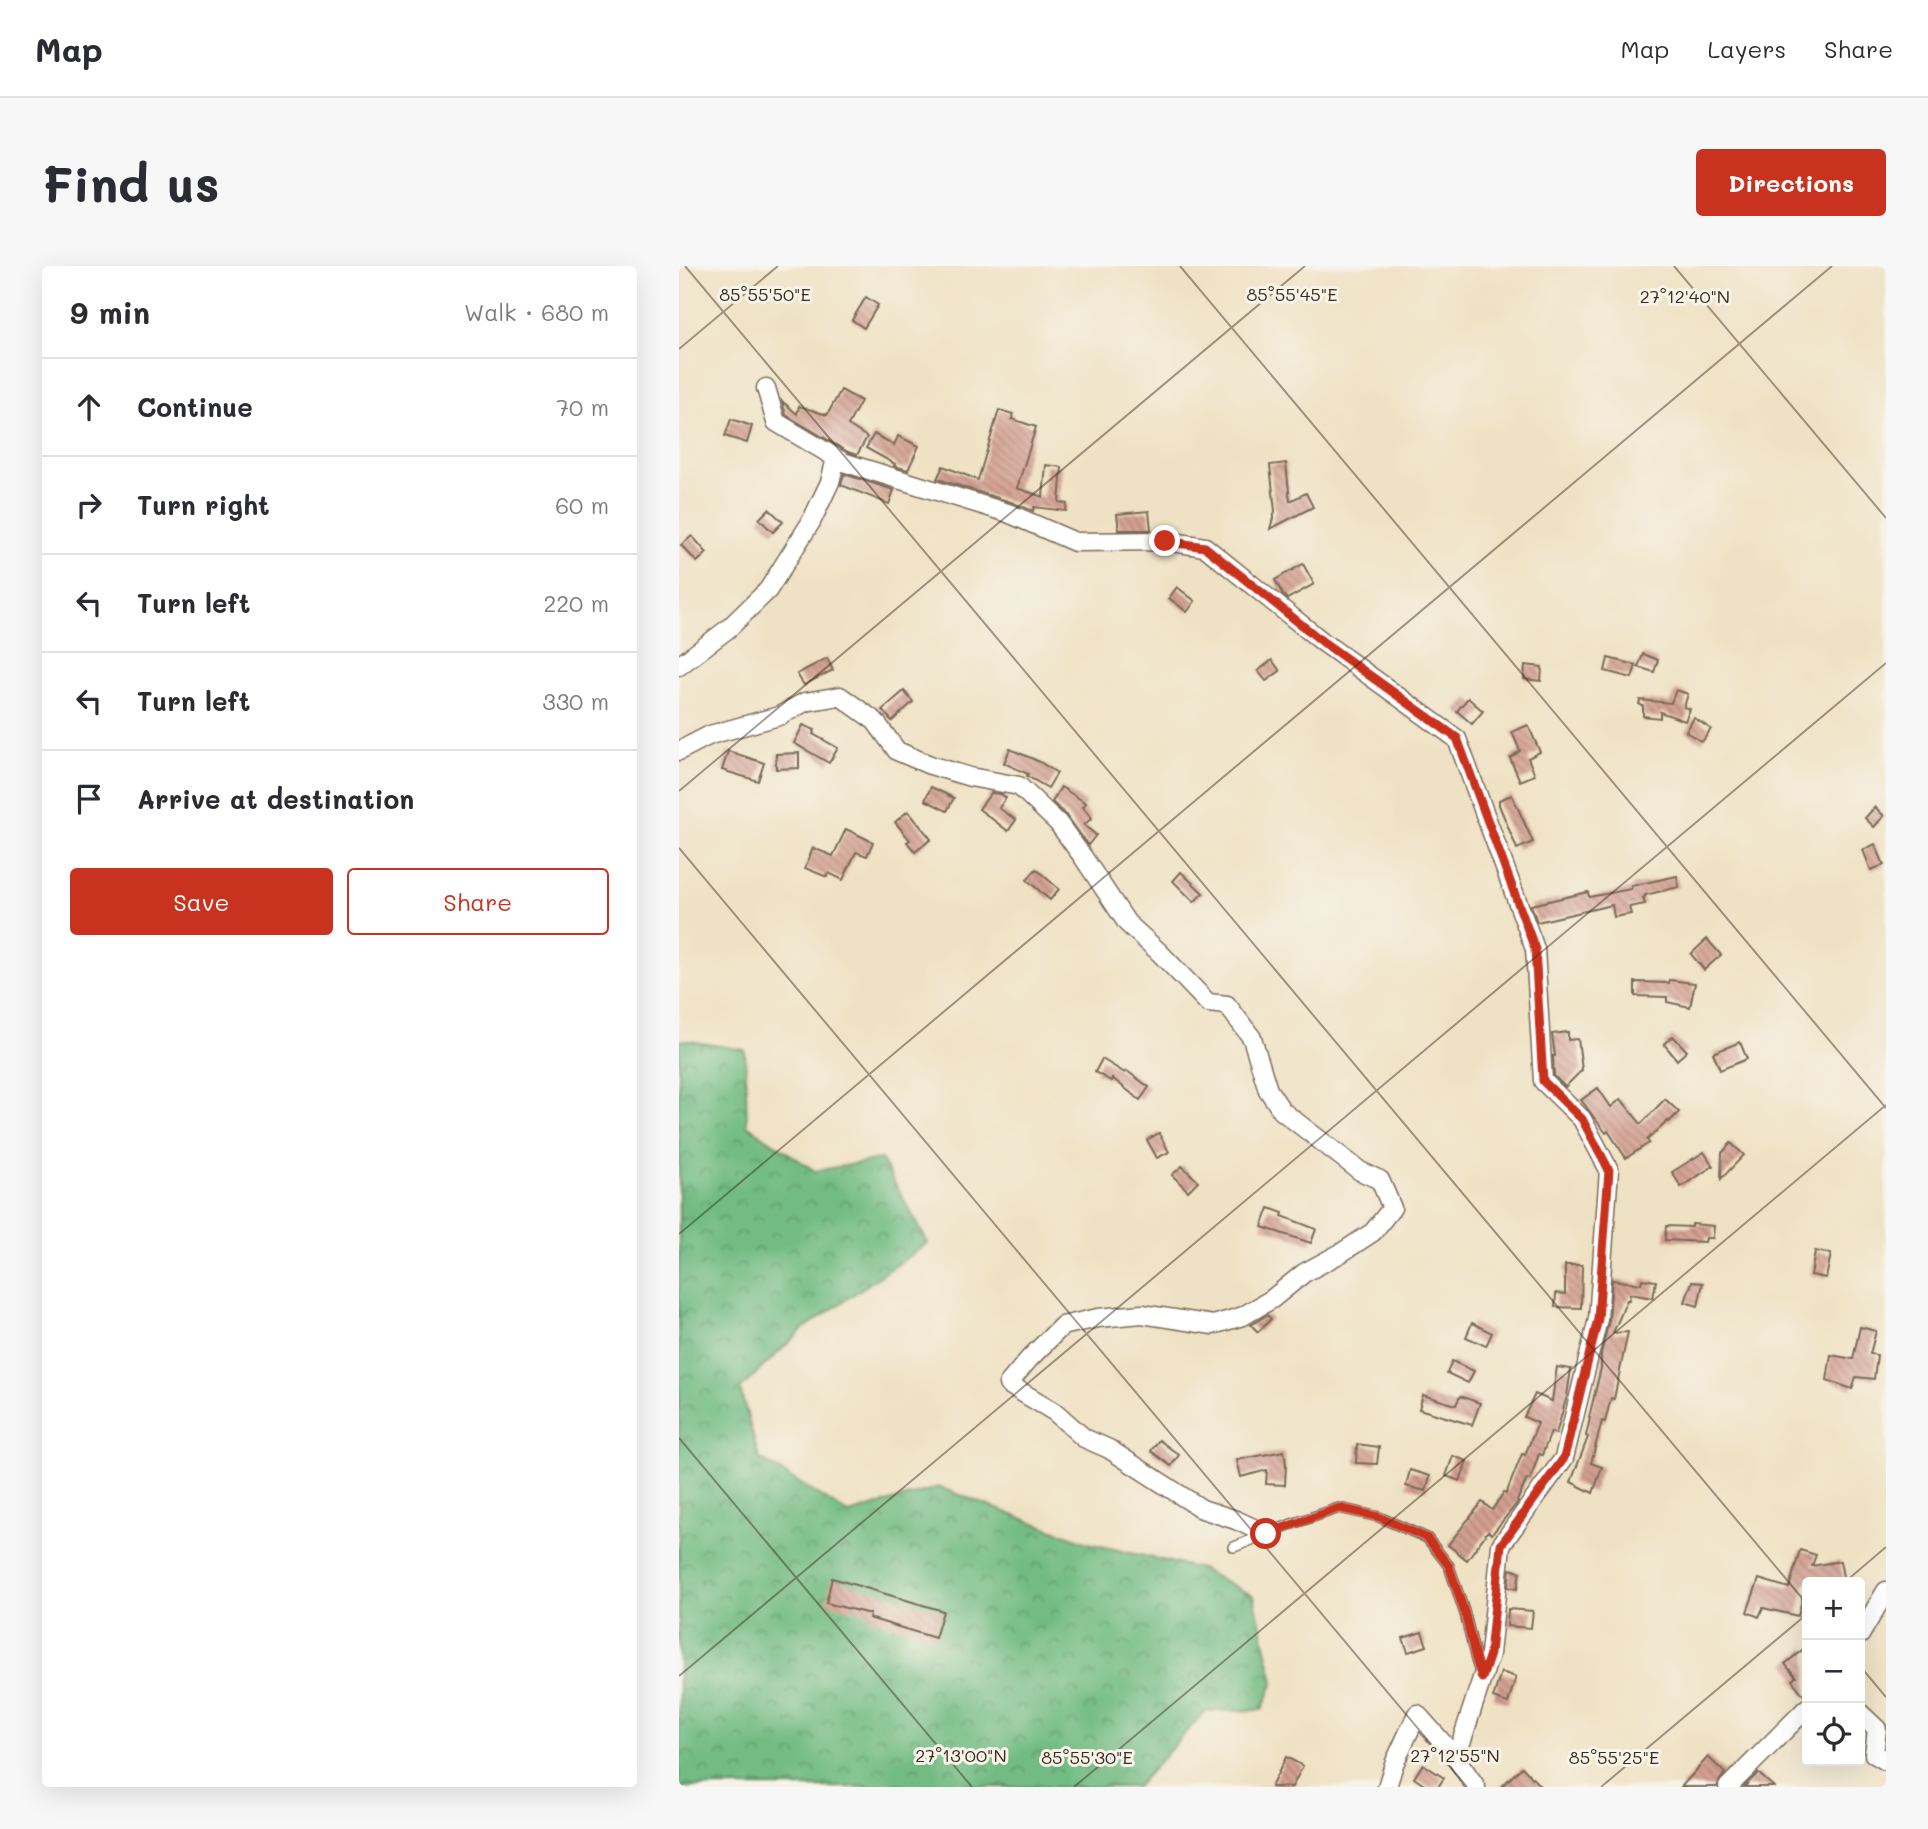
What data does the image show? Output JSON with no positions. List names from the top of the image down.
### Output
{
  "page": {
    "header": "Map",
    "nav": ["Map", "Layers", "Share"],
    "buttons": [
      "Directions",
      ["Save", "Share"]
    ],
    "title": "Find us",
    "heading": ["9 min", "Walk · 680 m"],
    "list": [
      ["Continue", "70 m"],
      ["Turn right", "60 m"],
      ["Turn left", "220 m"],
      ["Turn left", "330 m"],
      "Arrive at destination"
    ],
    "map_buttons": ["+", "−"]
  },
  "coordinates": [
    "85°55'50\"E",
    "85°55'45\"E",
    "27°12'40\"N",
    "27°13'00\"N",
    "27°12'55\"N",
    "85°55'30\"E",
    "85°55'25\"E"
  ]
}
